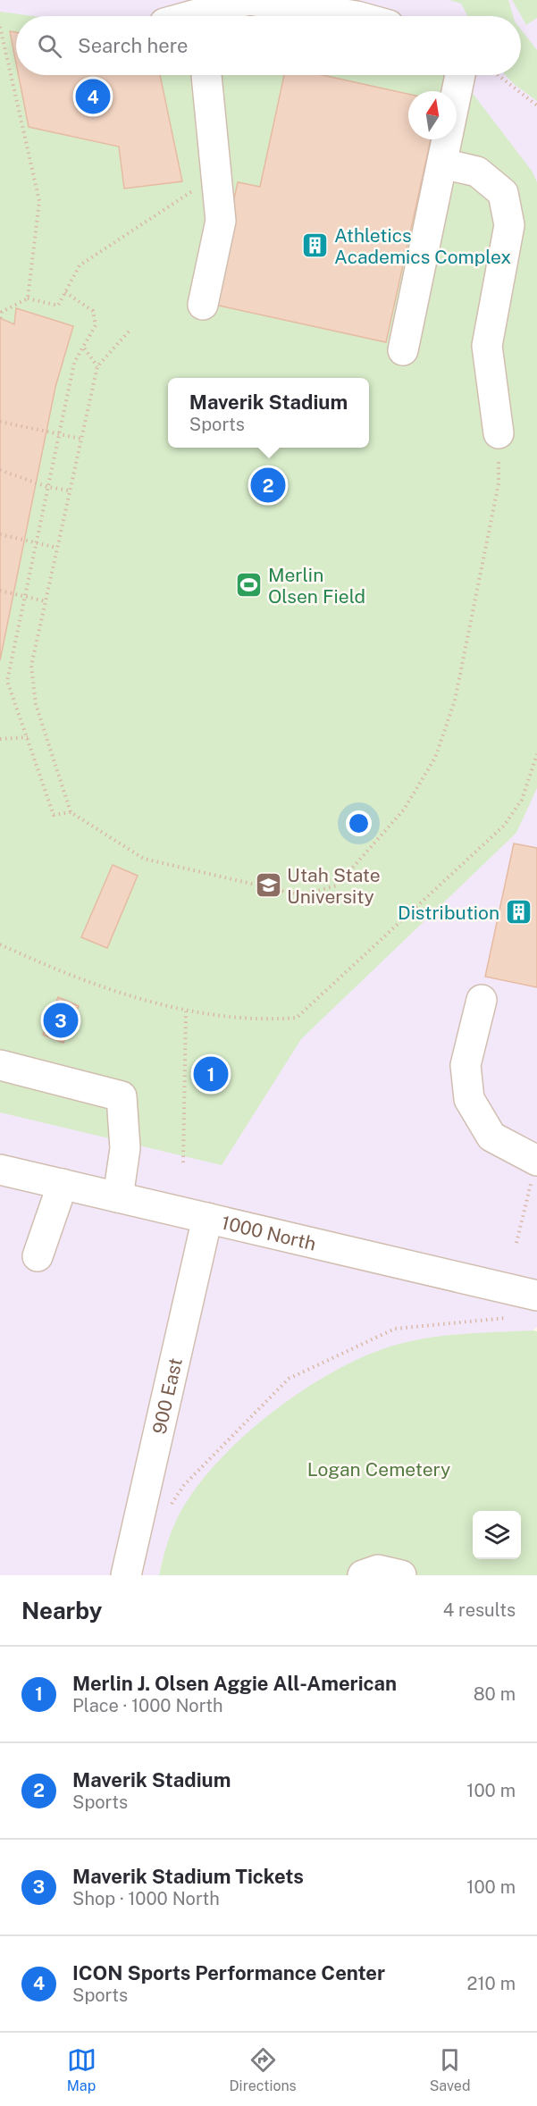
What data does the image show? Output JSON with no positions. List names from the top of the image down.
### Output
{
  "streets": {
    "street": ["1000 North", "900 East"]
  },
  "crossings": [
    ["1000 North", "900 East"]
  ],
  "parks": ["Logan Cemetery"],
  "places": {
    "building": ["Athletics Academics Complex", "Distribution"],
    "sports": ["Merlin Olsen Field"],
    "school or university": ["Utah State University"]
  },
  "north": "top",
  "page": {
    "search": "Search here",
    "pins": [
      "4",
      "2",
      "3",
      "1"
    ],
    "popup": ["Maverik Stadium", "Sports"],
    "heading": ["Nearby", "4 results"],
    "list": [
      {
        "mark": "1",
        "name": "Merlin J. Olsen Aggie All-American",
        "note": "Place · 1000 North",
        "value": "80 m"
      },
      {
        "mark": "2",
        "name": "Maverik Stadium",
        "note": "Sports",
        "value": "100 m"
      },
      {
        "mark": "3",
        "name": "Maverik Stadium Tickets",
        "note": "Shop · 1000 North",
        "value": "100 m"
      },
      {
        "mark": "4",
        "name": "ICON Sports Performance Center",
        "note": "Sports",
        "value": "210 m"
      }
    ],
    "nav": ["Map", "Directions", "Saved"]
  }
}
